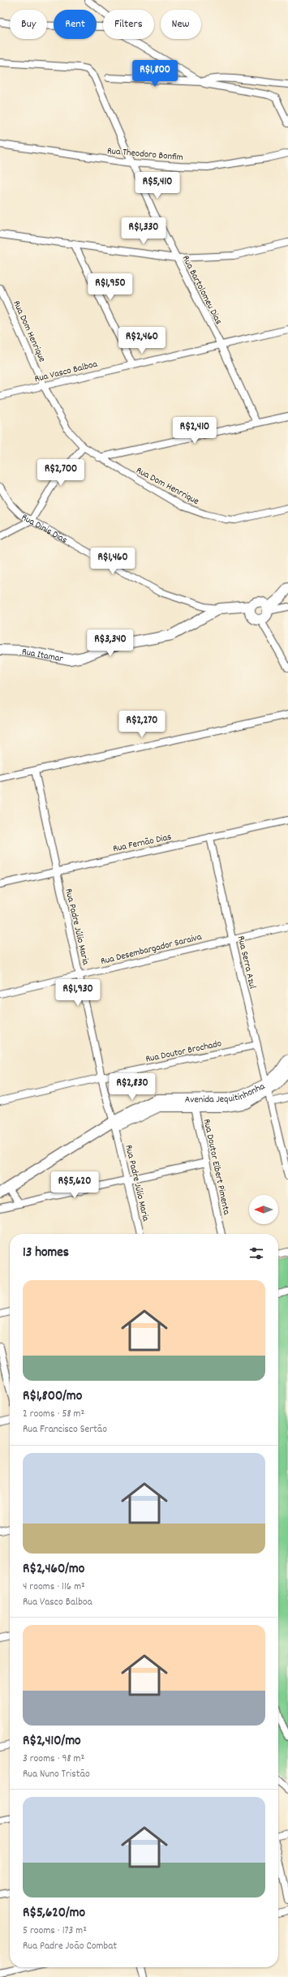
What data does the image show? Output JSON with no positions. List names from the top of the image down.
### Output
{
  "streets": {
    "street": [
      "Rua Theodoro Bonfim",
      "Rua Bartolomeu Dias",
      "Rua Dom Henrique",
      "Rua Vasco Balboa",
      "Rua Dom Henrrique",
      "Rua Dinis Dias",
      "Rua Itamar",
      "Rua Fernão Dias",
      "Rua Padre Júlio Maria",
      "Rua Desembargador Saraiva",
      "Rua Serra Azul",
      "Rua Doutor Brochado",
      "Avenida Jequitinhonha",
      "Rua Doutor Elbert Pimenta"
    ]
  },
  "crossings": [
    ["Rua Theodoro Bonfim", "Rua Bartolomeu Dias"],
    ["Rua Bartolomeu Dias", "Rua Vasco Balboa"],
    ["Rua Dom Henrique", "Rua Vasco Balboa"],
    ["Rua Dom Henrique", "Rua Dom Henrrique"],
    ["Rua Dinis Dias", "Rua Itamar"],
    ["Rua Fernão Dias", "Rua Padre Júlio Maria"],
    ["Rua Fernão Dias", "Rua Serra Azul"],
    ["Rua Padre Júlio Maria", "Rua Desembargador Saraiva"],
    ["Rua Padre Júlio Maria", "Rua Doutor Brochado"],
    ["Rua Padre Júlio Maria", "Avenida Jequitinhonha"],
    ["Rua Desembargador Saraiva", "Rua Serra Azul"],
    ["Rua Serra Azul", "Rua Doutor Brochado"],
    ["Rua Serra Azul", "Avenida Jequitinhonha"],
    ["Avenida Jequitinhonha", "Rua Doutor Elbert Pimenta"]
  ],
  "north": "left",
  "page": {
    "chip": [
      "Buy",
      "Rent",
      "Filters",
      "New"
    ],
    "price": [
      "R$1,800",
      "R$5,410",
      "R$1,330",
      "R$1,950",
      "R$2,460",
      "R$2,410",
      "R$2,700",
      "R$1,460",
      "R$3,340",
      "R$2,270",
      "R$1,930",
      "R$2,830",
      "R$5,620"
    ],
    "heading": "13 homes",
    "list": [
      {
        "name": "R$1,800/mo",
        "note": "2 rooms · 58 m² · Rua Francisco Sertão"
      },
      {
        "name": "R$2,460/mo",
        "note": "4 rooms · 116 m² · Rua Vasco Balboa"
      },
      {
        "name": "R$2,410/mo",
        "note": "3 rooms · 98 m² · Rua Nuno Tristão"
      },
      {
        "name": "R$5,620/mo",
        "note": "5 rooms · 173 m² · Rua Padre João Combat"
      }
    ]
  }
}
